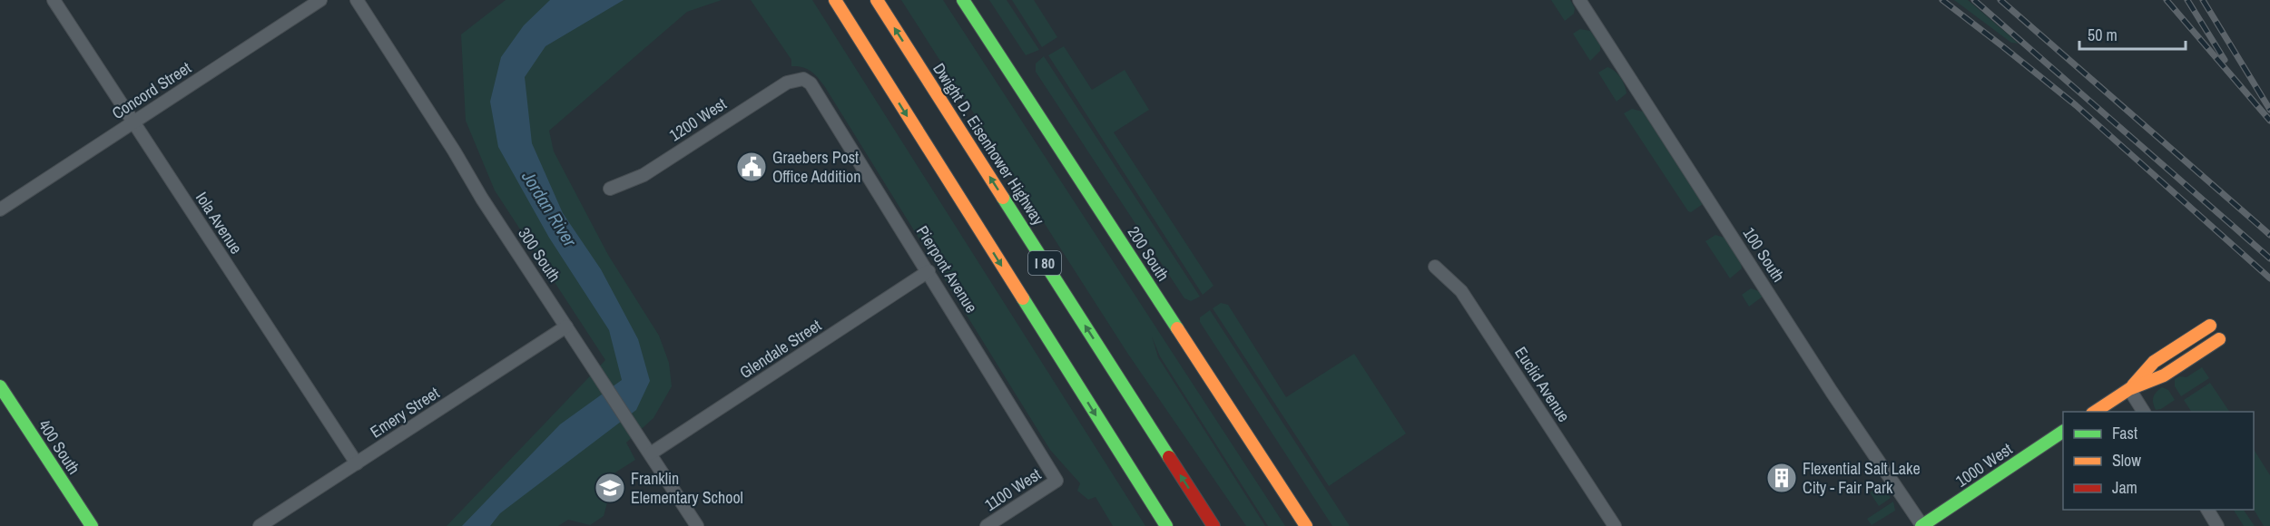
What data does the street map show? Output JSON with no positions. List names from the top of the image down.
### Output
{
  "streets": {
    "main road": [
      "Dwight D. Eisenhower Highway",
      "200 South",
      "I 80",
      "400 South",
      "1000 West"
    ],
    "street": [
      "Concord Street",
      "1200 West",
      "Iola Avenue",
      "300 South",
      "100 South",
      "Pierpont Avenue",
      "Glendale Street",
      "Euclid Avenue",
      "Emery Street",
      "1100 West"
    ]
  },
  "crossings": [
    ["Concord Street", "Iola Avenue"],
    ["1200 West", "Pierpont Avenue"],
    ["Iola Avenue", "Emery Street"],
    ["300 South", "Glendale Street"],
    ["300 South", "Emery Street"],
    ["100 South", "1000 West"],
    ["Pierpont Avenue", "Glendale Street"],
    ["Pierpont Avenue", "1100 West"]
  ],
  "water": ["Jordan River"],
  "places": {
    "public building": ["Graebers Post Office Addition"],
    "building": ["Flexential Salt Lake City - Fair Park"],
    "school or university": ["Franklin Elementary School"]
  },
  "legend": ["Fast", "Slow", "Jam"],
  "scale_bar": "50 m"
}
